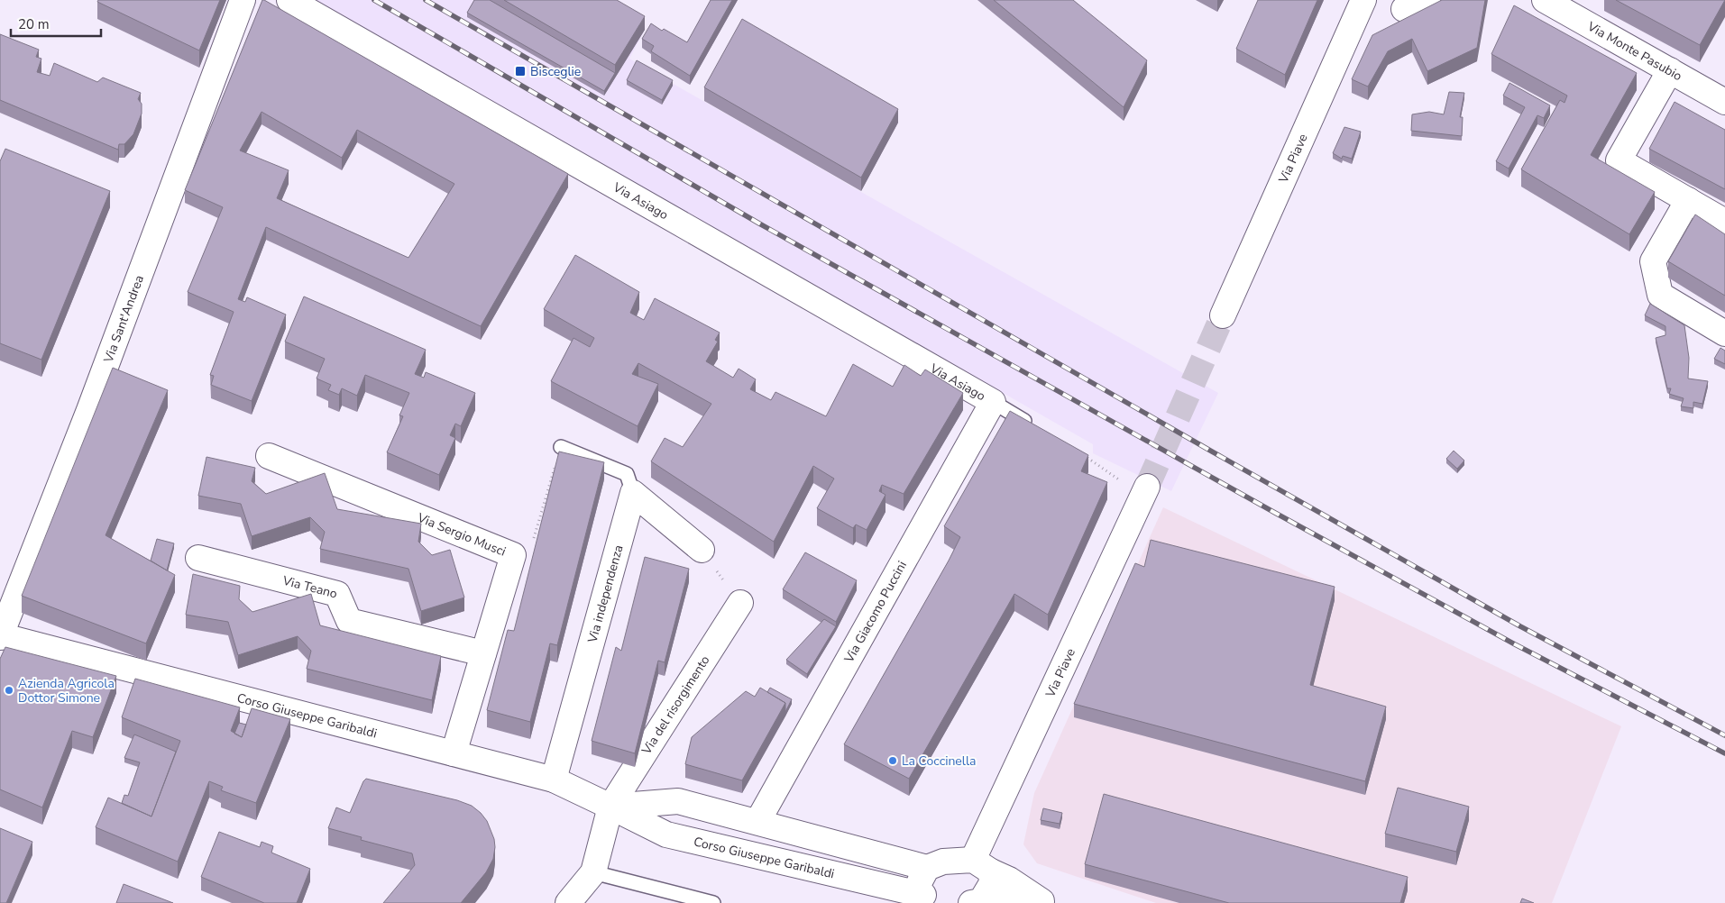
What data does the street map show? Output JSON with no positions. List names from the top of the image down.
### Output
{
  "streets": {
    "street": [
      "Via Monte Pasubio",
      "Via Piave",
      "Via Asiago",
      "Via Sant'Andrea",
      "Via Sergio Musci",
      "Via Teano",
      "Via independenza",
      "Via Giacomo Puccini",
      "Via del risorgimento",
      "Corso Giuseppe Garibaldi"
    ]
  },
  "crossings": [
    ["Via Asiago", "Via Giacomo Puccini"],
    ["Via Sant'Andrea", "Corso Giuseppe Garibaldi"],
    ["Via Sergio Musci", "Via Teano"],
    ["Via Sergio Musci", "Corso Giuseppe Garibaldi"],
    ["Via independenza", "Corso Giuseppe Garibaldi"],
    ["Via Giacomo Puccini", "Corso Giuseppe Garibaldi"],
    ["Via del risorgimento", "Corso Giuseppe Garibaldi"]
  ],
  "places": {
    "transit": ["Bisceglie"],
    "other": ["Azienda Agricola Dottor Simone", "La Coccinella"]
  },
  "scale_bar": "20 m"
}
